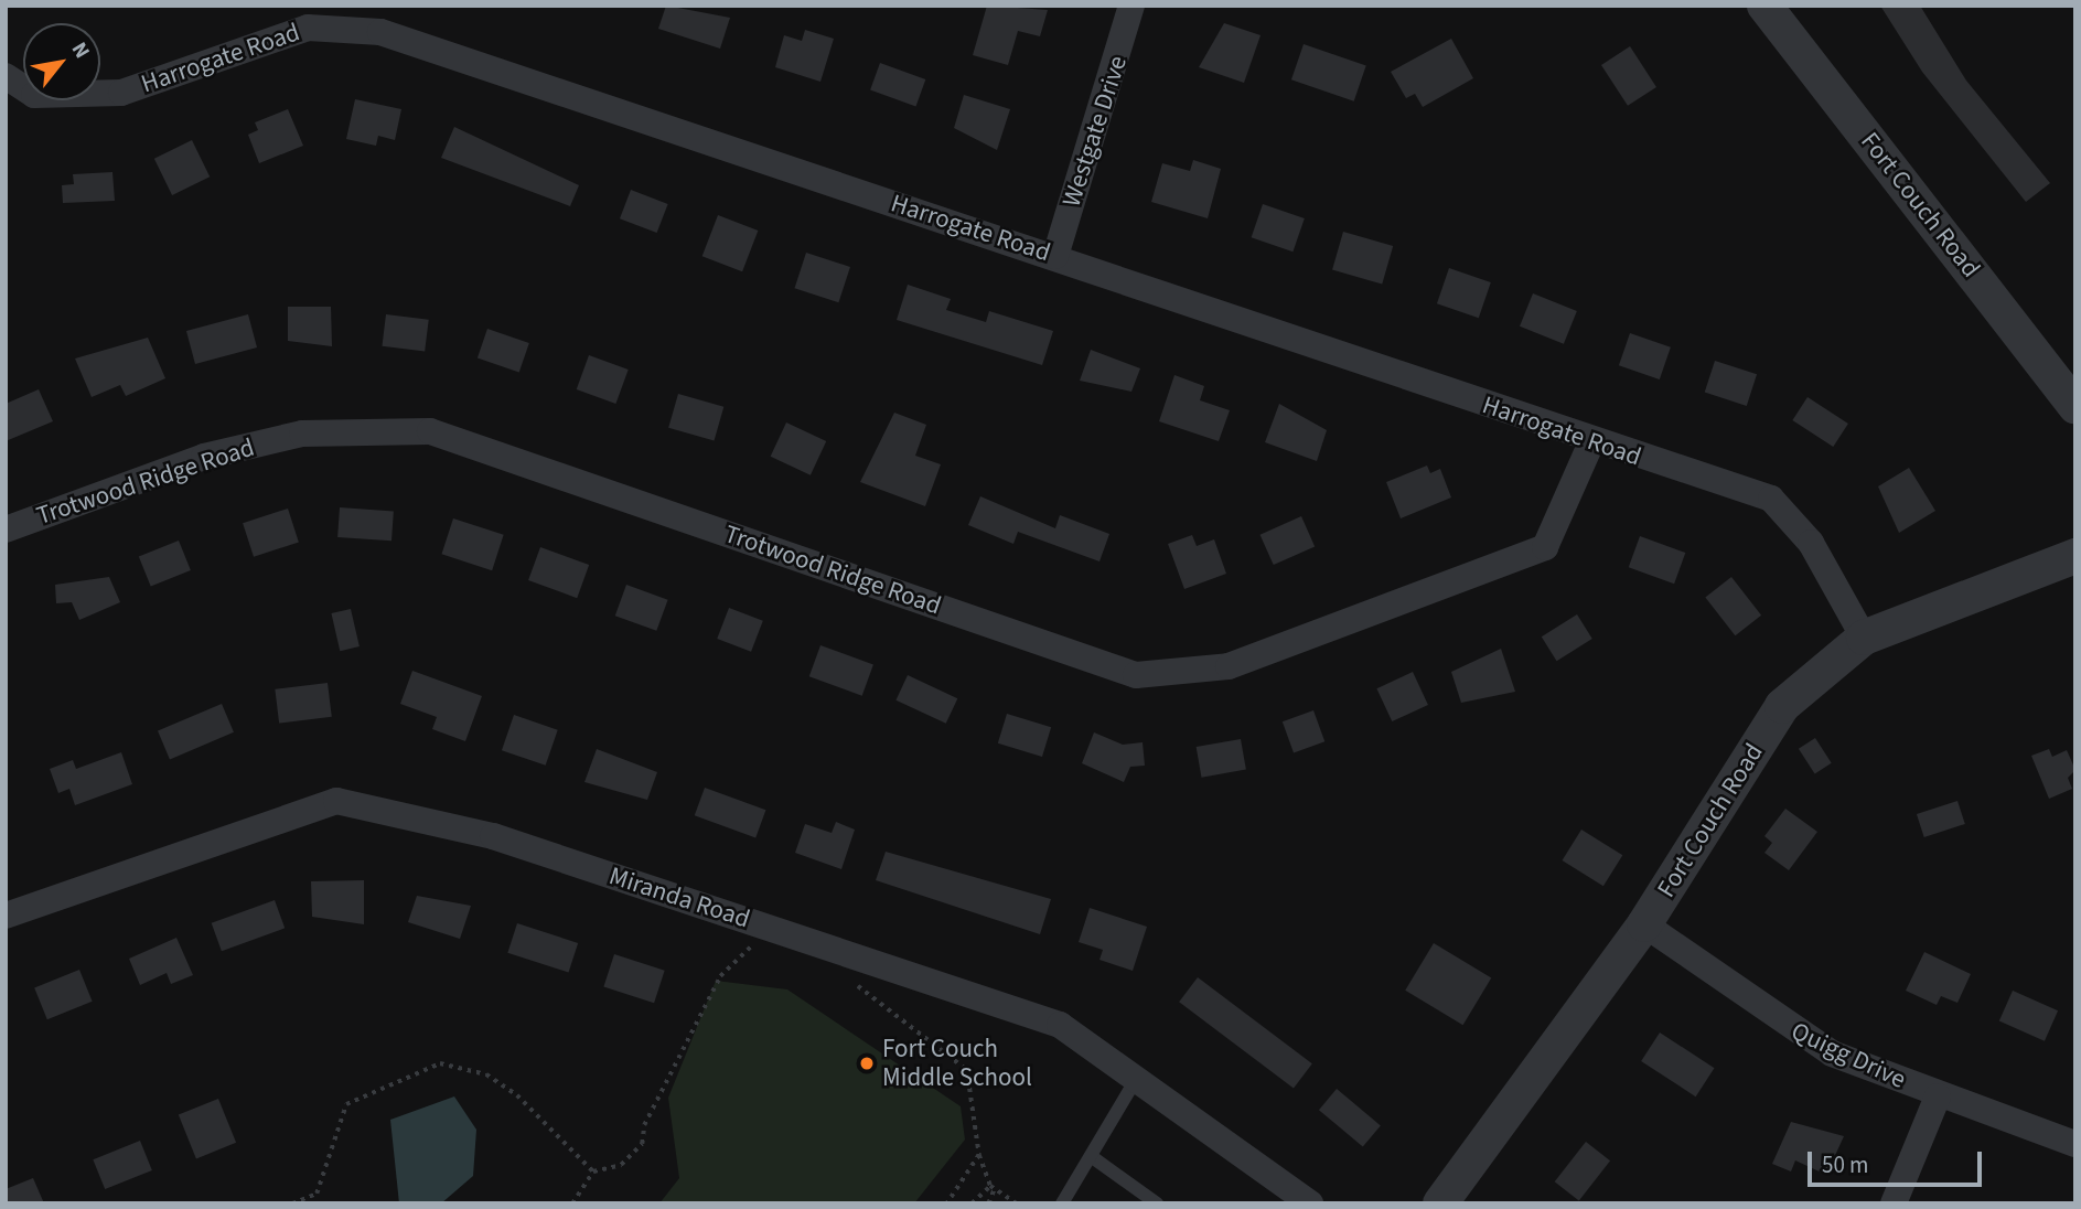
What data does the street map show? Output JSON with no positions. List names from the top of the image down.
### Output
{
  "streets": {
    "street": [
      "Harrogate Road",
      "Westgate Drive",
      "Fort Couch Road",
      "Trotwood Ridge Road",
      "Miranda Road",
      "Quigg Drive"
    ]
  },
  "crossings": [
    ["Harrogate Road", "Westgate Drive"],
    ["Harrogate Road", "Fort Couch Road"],
    ["Harrogate Road", "Trotwood Ridge Road"],
    ["Fort Couch Road", "Quigg Drive"]
  ],
  "places": ["Fort Couch Middle School"],
  "scale_bar": "50 m",
  "north": "top right"
}
